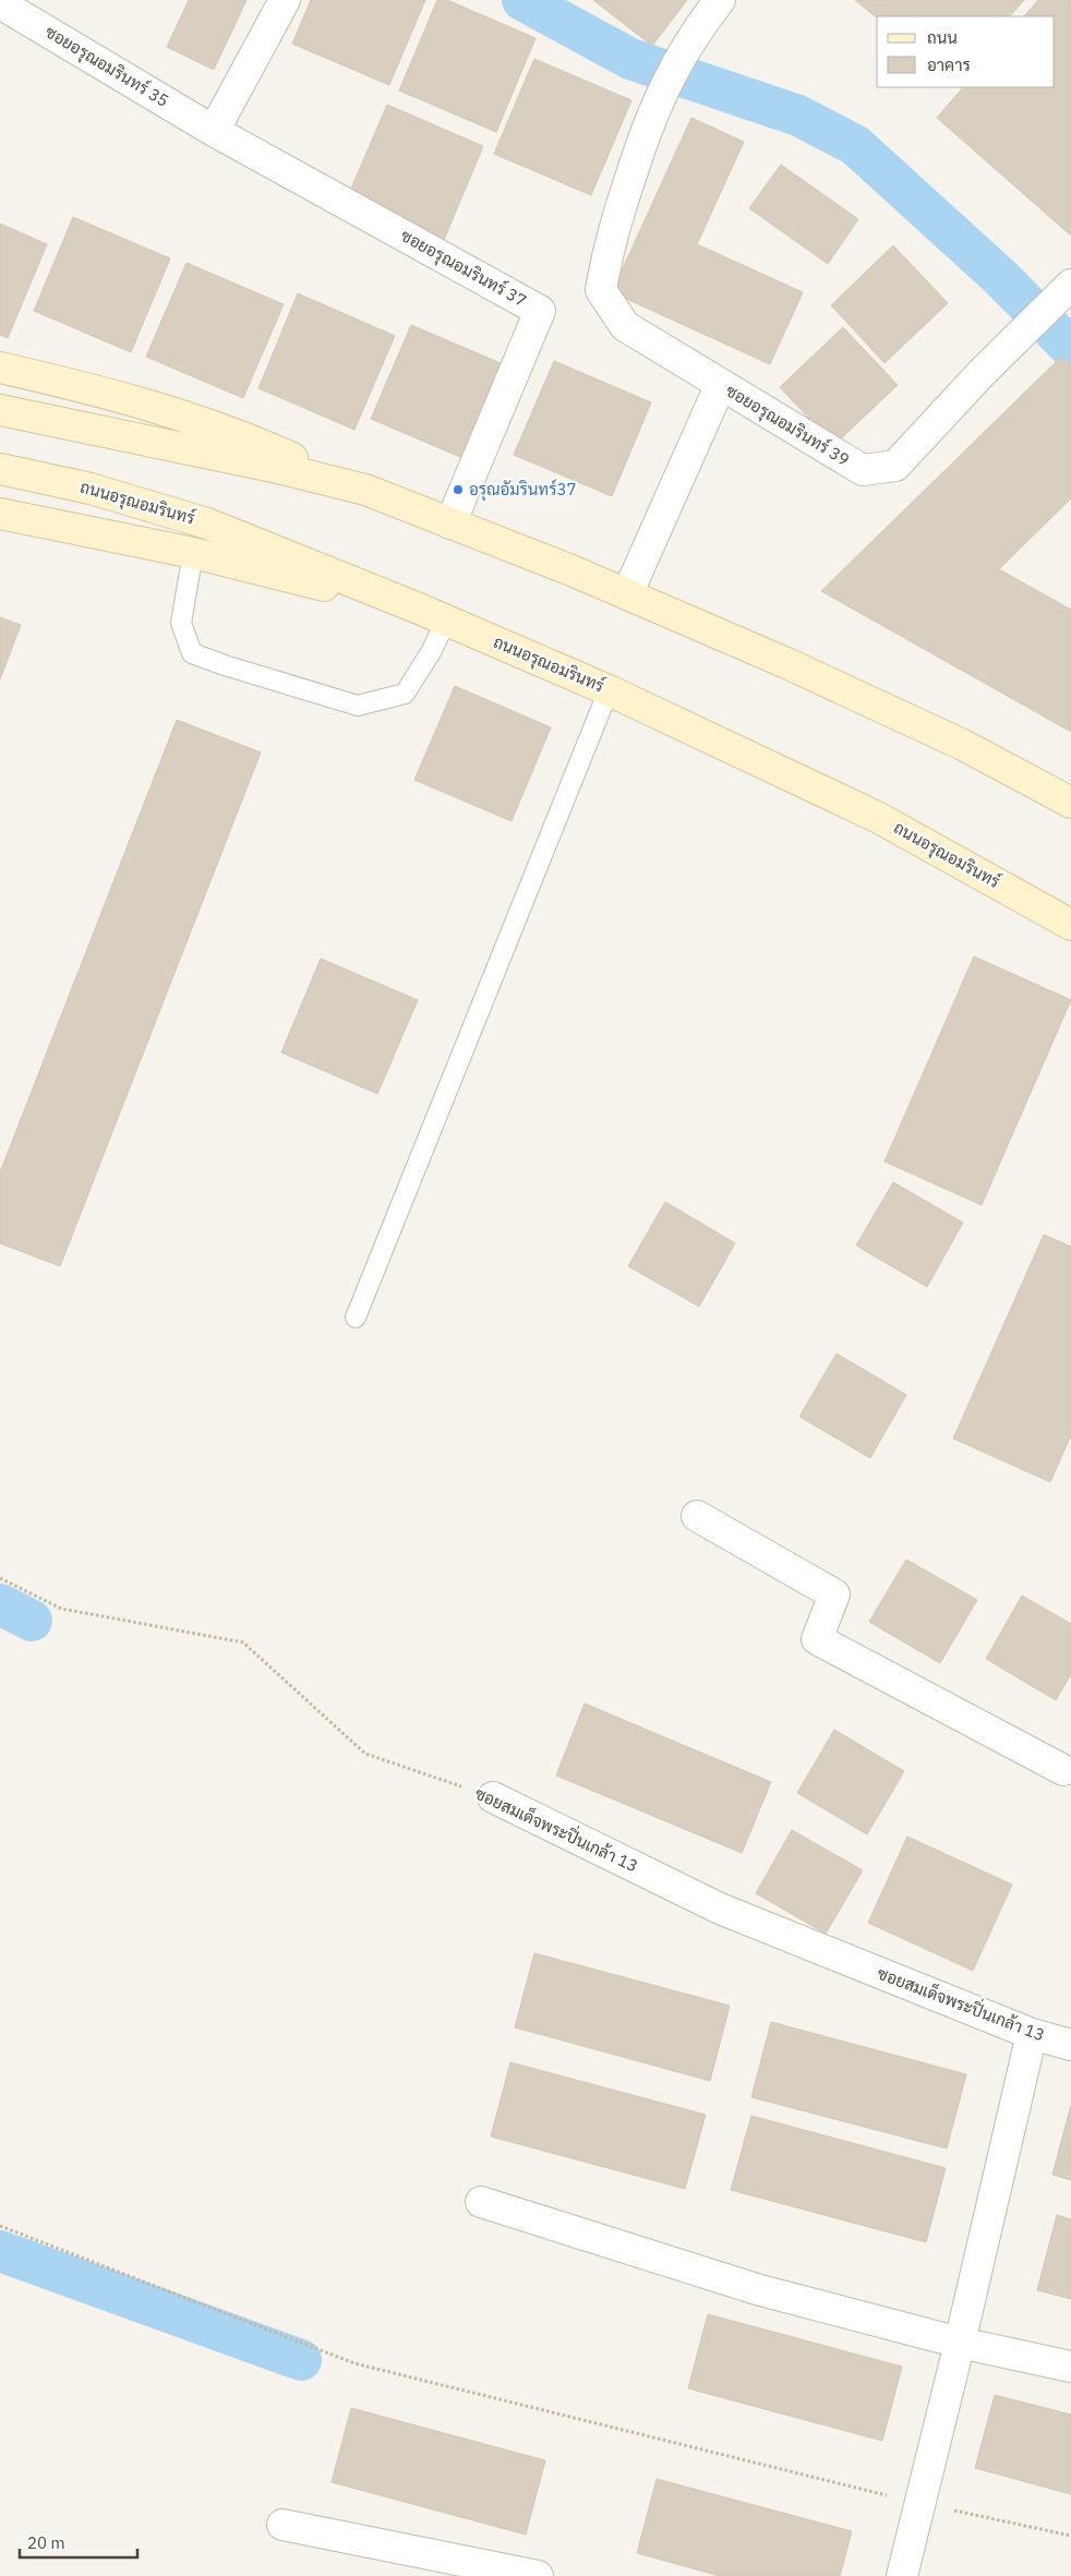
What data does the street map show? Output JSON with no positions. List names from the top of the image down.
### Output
{
  "streets": {
    "main road": ["ถนนอรุณอมรินทร์"],
    "street": [
      "ซอยอรุณอมรินทร์ 35",
      "ซอยอรุณอมรินทร์ 37",
      "ซอยอรุณอมรินทร์ 39",
      "ซอยสมเด็จพระปิ่นเกล้า 13"
    ]
  },
  "crossings": [
    ["ซอยอรุณอมรินทร์ 35", "ซอยอรุณอมรินทร์ 37"]
  ],
  "places": ["อรุณอัมรินทร์37"],
  "legend": ["ถนน", "อาคาร"],
  "scale_bar": "20 m"
}
